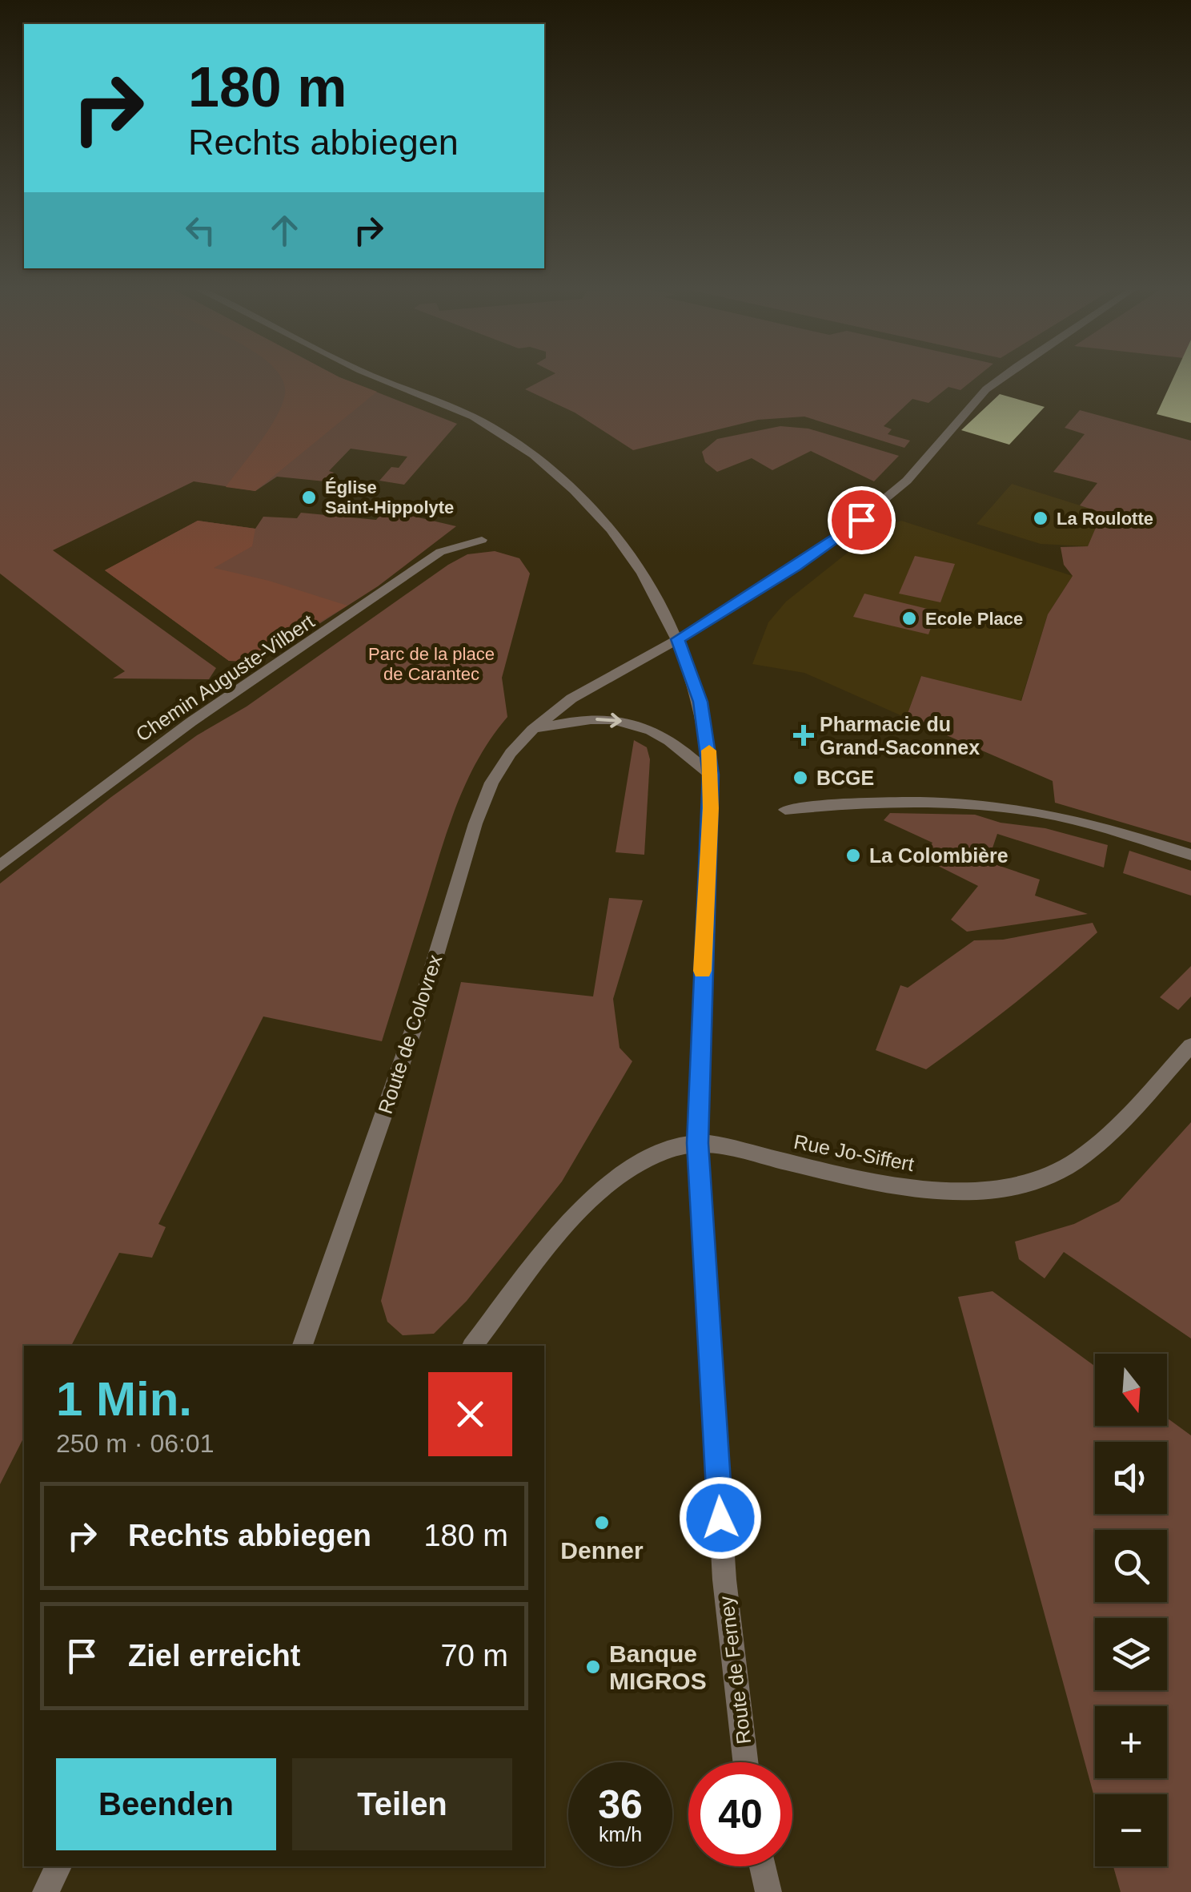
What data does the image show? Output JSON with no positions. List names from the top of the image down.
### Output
{
  "streets": {
    "street": [
      "Chemin Auguste-Vilbert",
      "Route de Colovrex",
      "Rue Jo-Siffert",
      "Route de Ferney"
    ]
  },
  "crossings": [
    ["Route de Colovrex", "Route de Ferney"],
    ["Rue Jo-Siffert", "Route de Ferney"]
  ],
  "parks": ["Parc de la place de Carantec"],
  "places": {
    "other": [
      "Église Saint-Hippolyte",
      "La Roulotte",
      "Ecole Place",
      "BCGE",
      "La Colombière",
      "Denner",
      "Banque MIGROS"
    ],
    "health": ["Pharmacie du Grand-Saconnex"]
  },
  "north": "bottom",
  "page": {
    "turn": ["180 m", "Rechts abbiegen"],
    "heading": ["1 Min.", "250 m · 06:01"],
    "map_buttons": ["+", "−"],
    "list": [
      {
        "name": "Rechts abbiegen",
        "value": "180 m"
      },
      {
        "name": "Ziel erreicht",
        "value": "70 m"
      }
    ],
    "buttons": ["Beenden", "Teilen"],
    "speed": "36 km/h",
    "limit": "40"
  }
}
